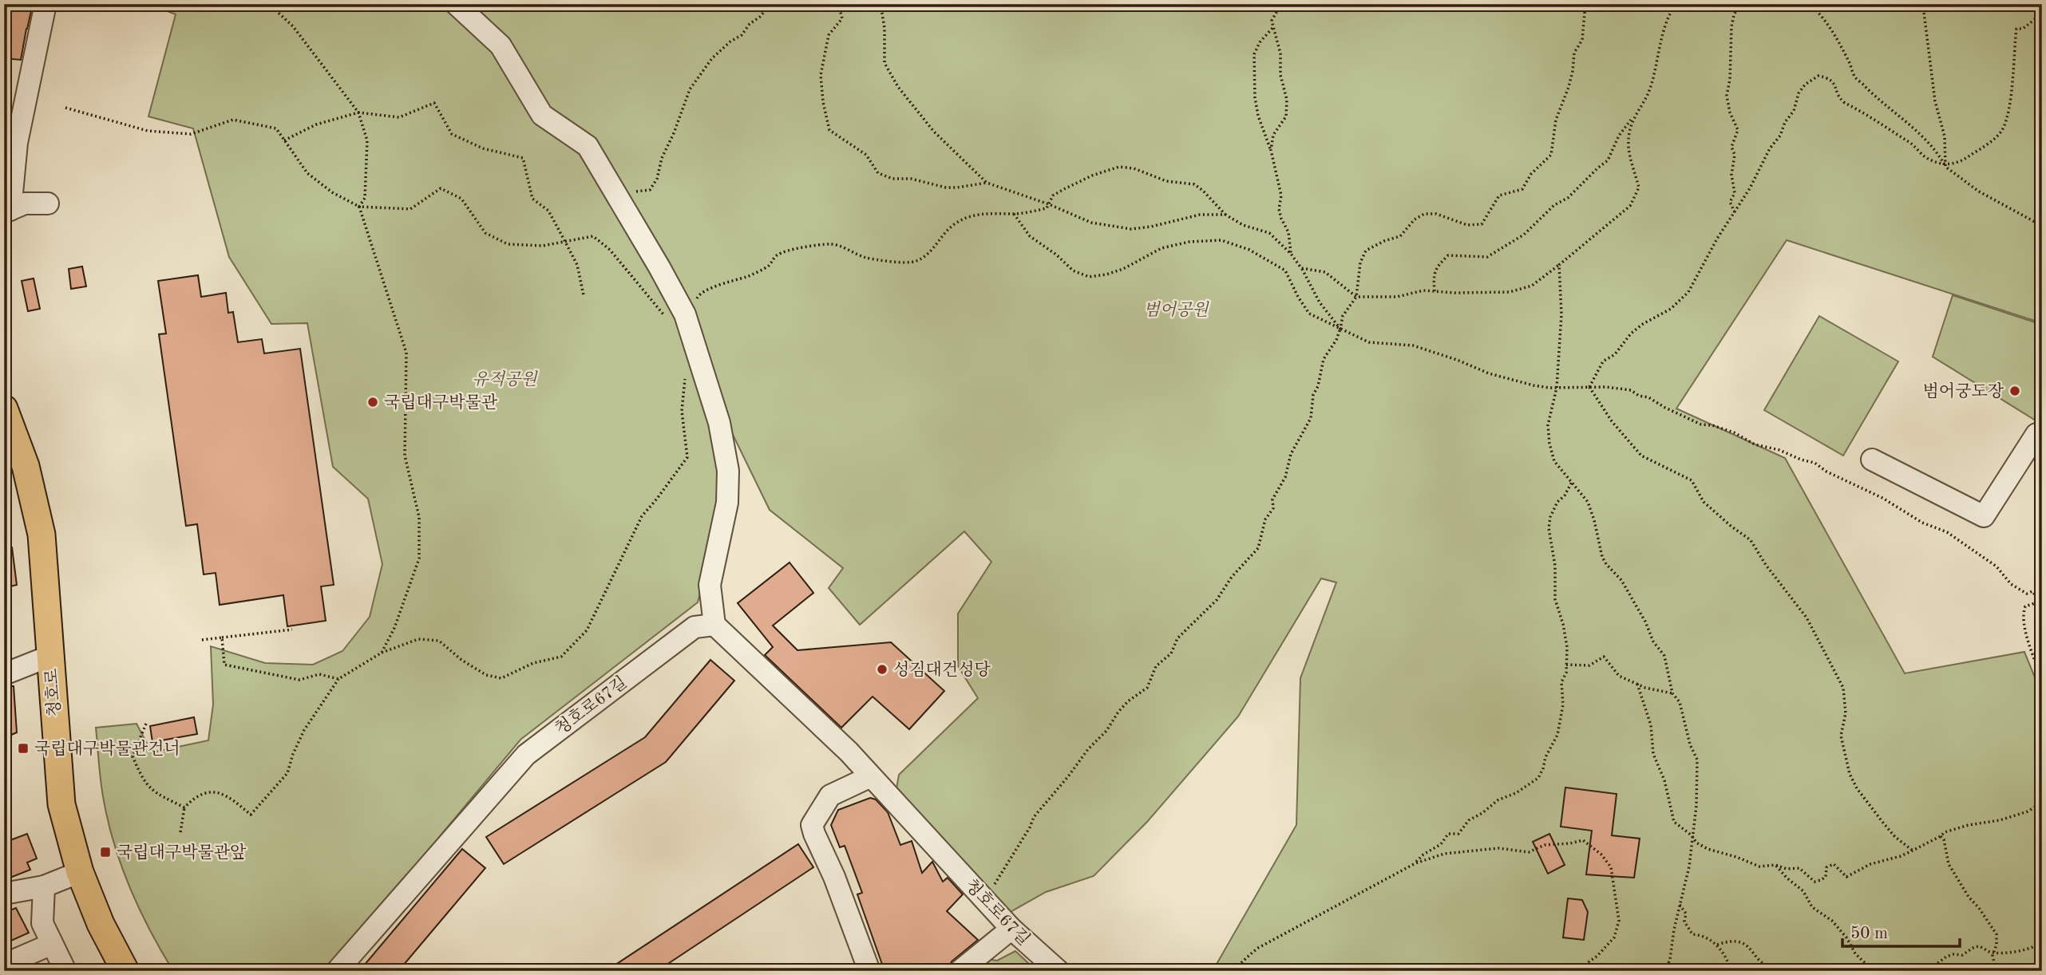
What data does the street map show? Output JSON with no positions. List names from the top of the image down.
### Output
{
  "streets": {
    "main road": ["청호로"],
    "street": ["청호로67길"]
  },
  "parks": ["범어공원", "유적공원"],
  "places": {
    "other": ["범어궁도장", "국립대구박물관", "성김대건성당"],
    "transit": ["국립대구박물관건너", "국립대구박물관앞"]
  },
  "scale_bar": "50 m"
}
